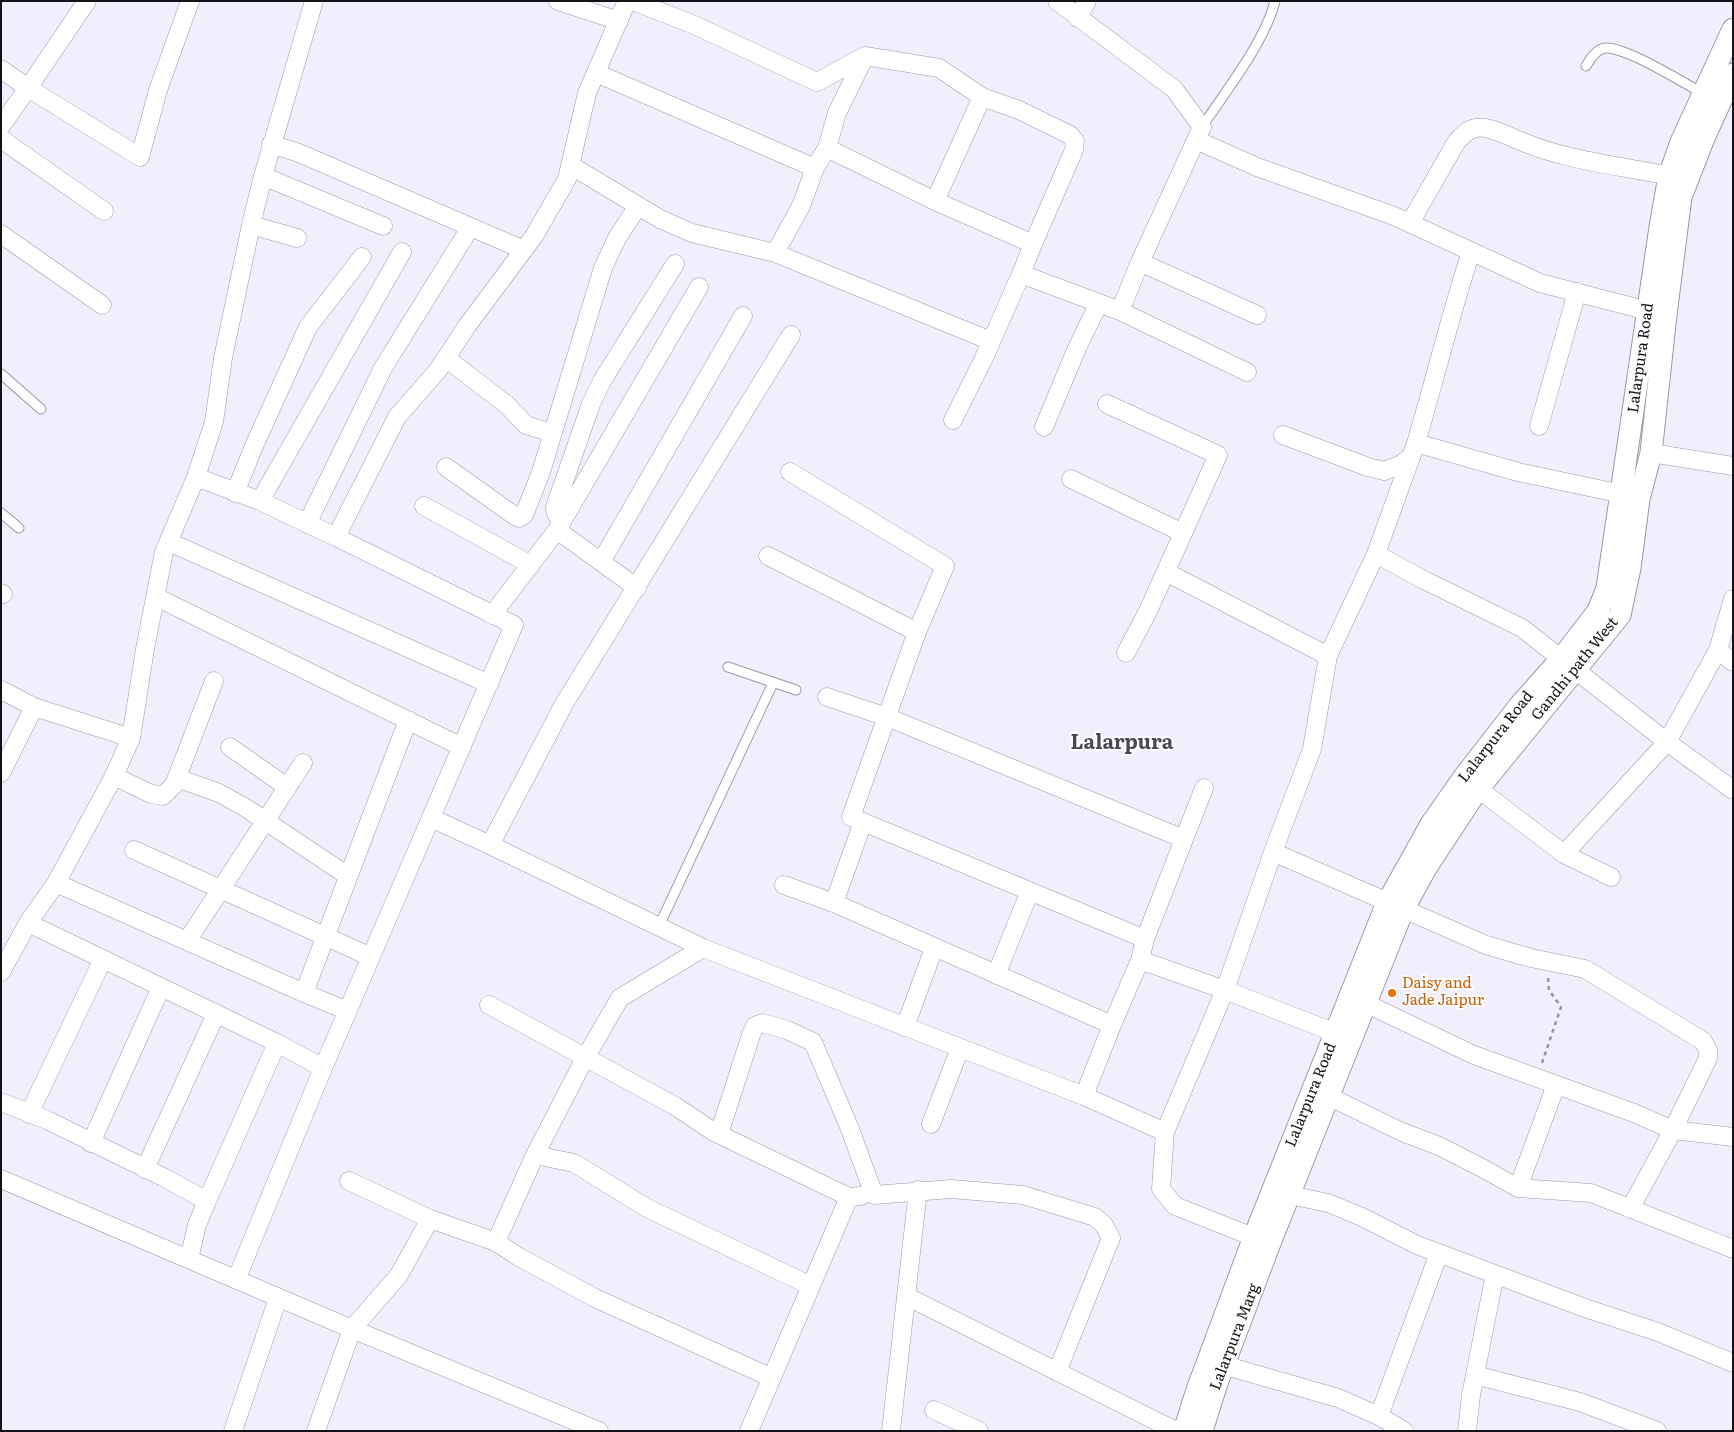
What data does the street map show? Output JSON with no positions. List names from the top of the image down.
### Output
{
  "streets": {
    "street": ["Lalarpura Road", "Gandhi path West", "Lalarpura Marg"]
  },
  "crossings": [
    ["Lalarpura Road", "Gandhi path West"],
    ["Lalarpura Road", "Lalarpura Marg"],
    ["Gandhi path West", "Lalarpura Marg"]
  ],
  "districts": ["Lalarpura"],
  "places": ["Daisy and Jade Jaipur"]
}
